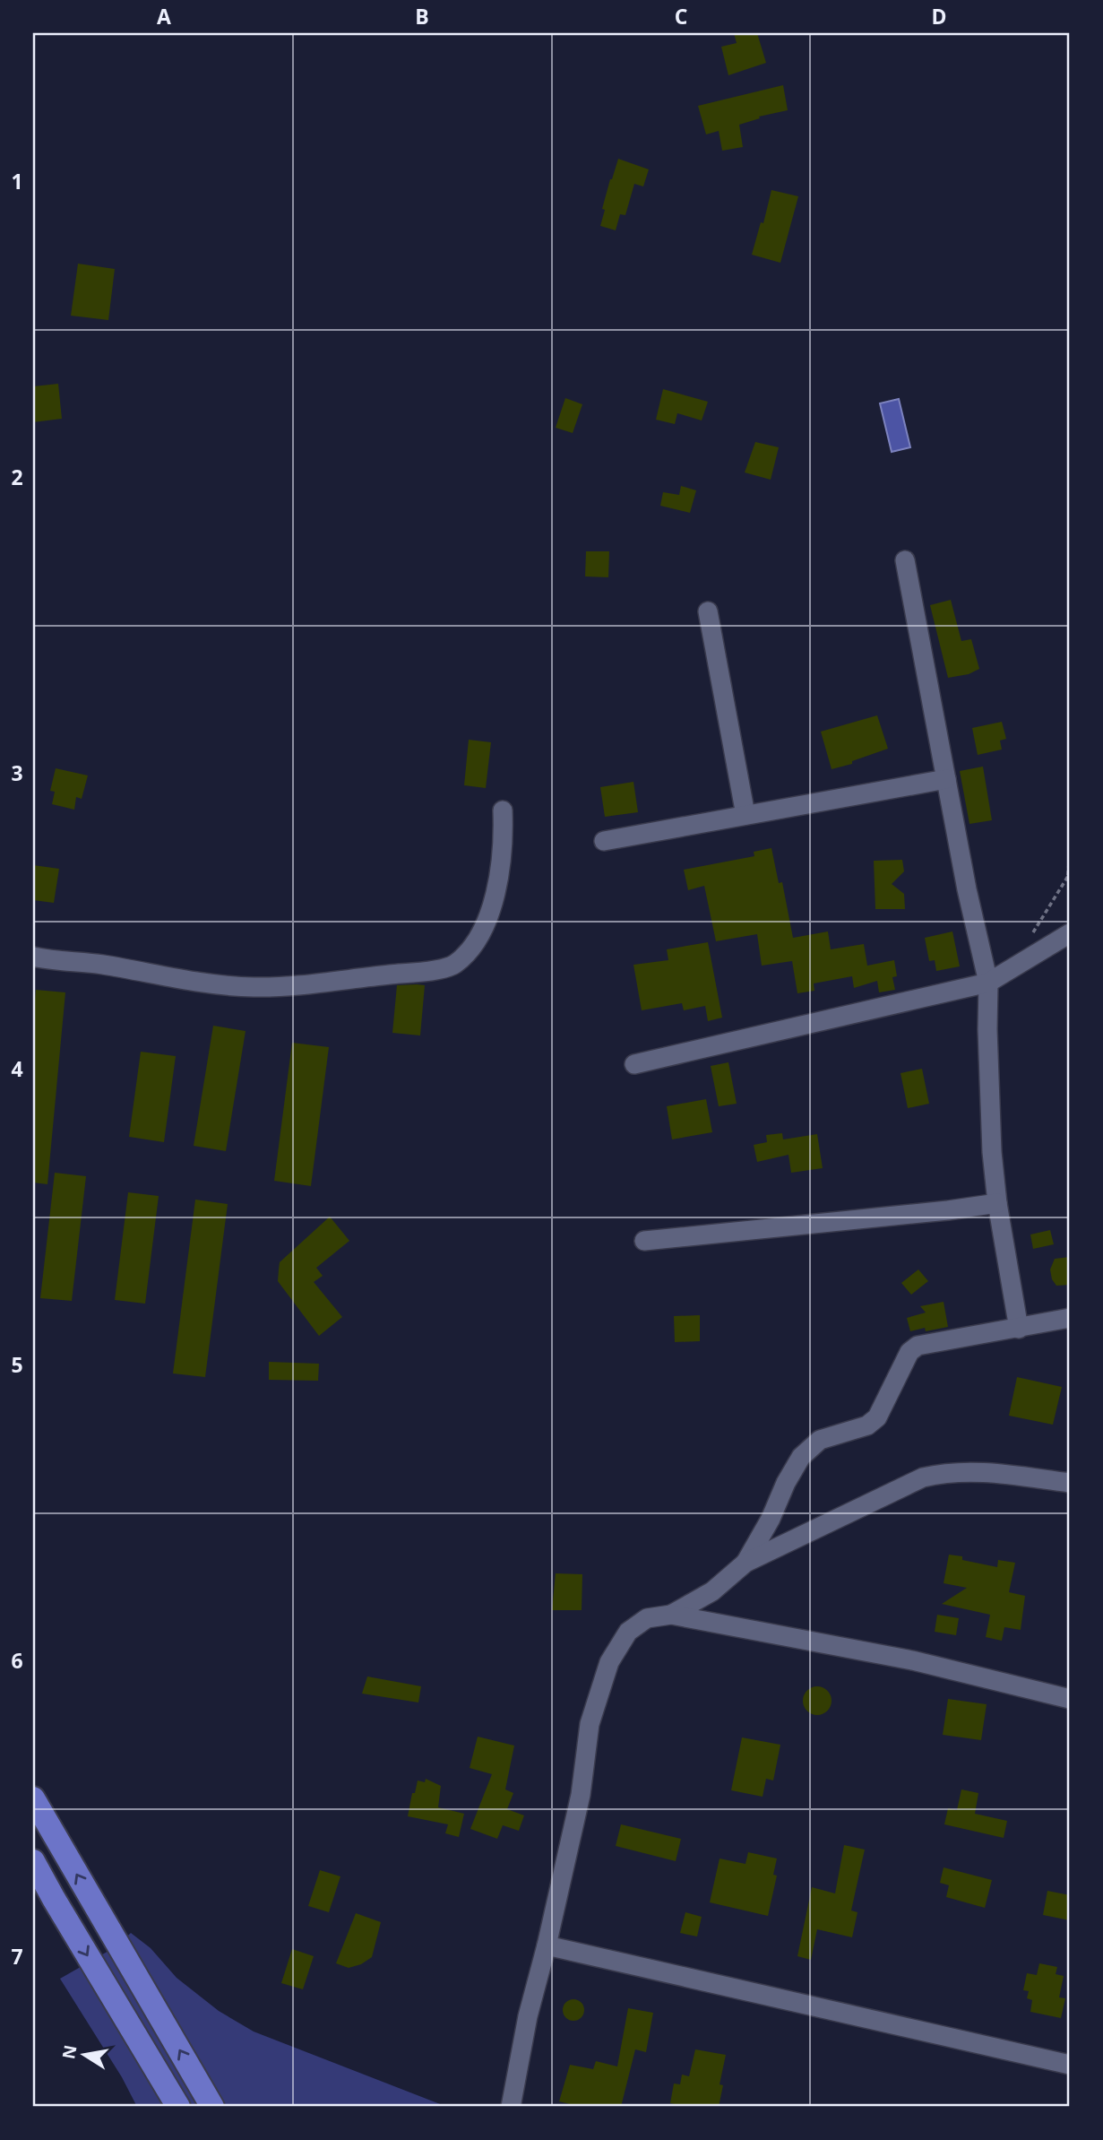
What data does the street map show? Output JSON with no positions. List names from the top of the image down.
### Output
{
  "north": "left",
  "grid": {
    "columns": [
      "A",
      "B",
      "C",
      "D"
    ],
    "rows": [
      "1",
      "2",
      "3",
      "4",
      "5",
      "6",
      "7"
    ]
  }
}
